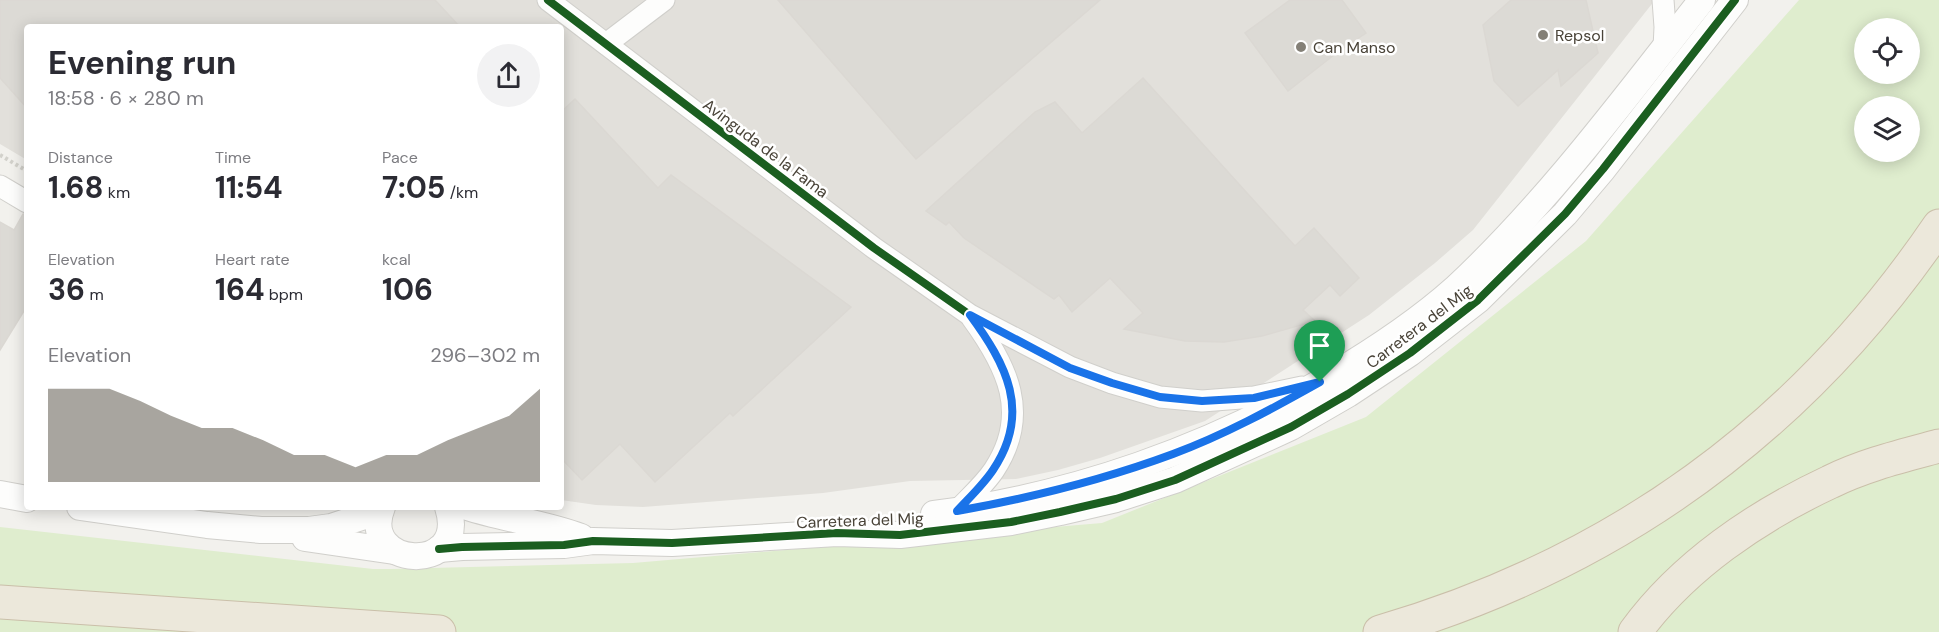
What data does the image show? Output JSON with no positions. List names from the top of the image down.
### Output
{
  "streets": {
    "street": ["Avinguda de la Fama", "Carretera del Mig"]
  },
  "places": ["Repsol", "Can Manso"],
  "page": {
    "heading": ["Evening run", "18:58 · 6 × 280 m"],
    "stats": [
      ["Distance", "1.68 km"],
      ["Time", "11:54"],
      ["Pace", "7:05 /km"],
      ["Elevation", "36 m"],
      ["Heart rate", "164 bpm"],
      ["kcal", "106"]
    ],
    "chart": ["Elevation", "296–302 m"]
  }
}
